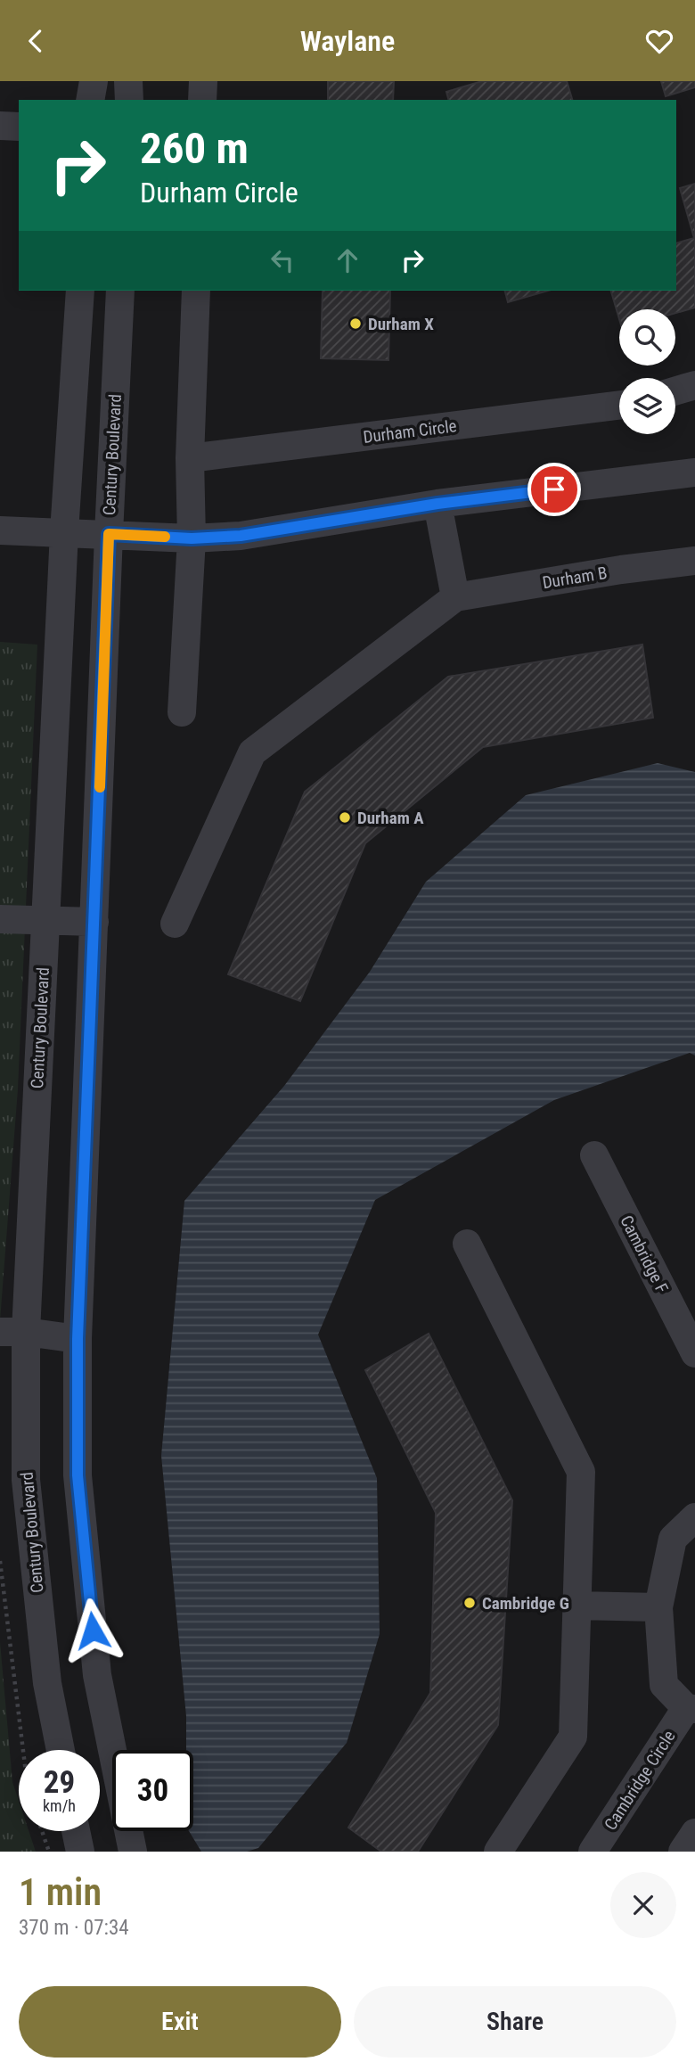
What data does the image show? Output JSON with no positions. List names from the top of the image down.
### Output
{
  "streets": {
    "street": [
      "Durham Circle",
      "Century Boulevard",
      "Durham B",
      "Cambridge F",
      "Cambridge Circle"
    ]
  },
  "places": ["Durham X", "Durham A", "Cambridge G"],
  "page": {
    "header": "Waylane",
    "turn": ["260 m", "Durham Circle"],
    "speed": "29 km/h",
    "limit": "30",
    "heading": ["1 min", "370 m · 07:34"],
    "buttons": ["Exit", "Share"]
  }
}
